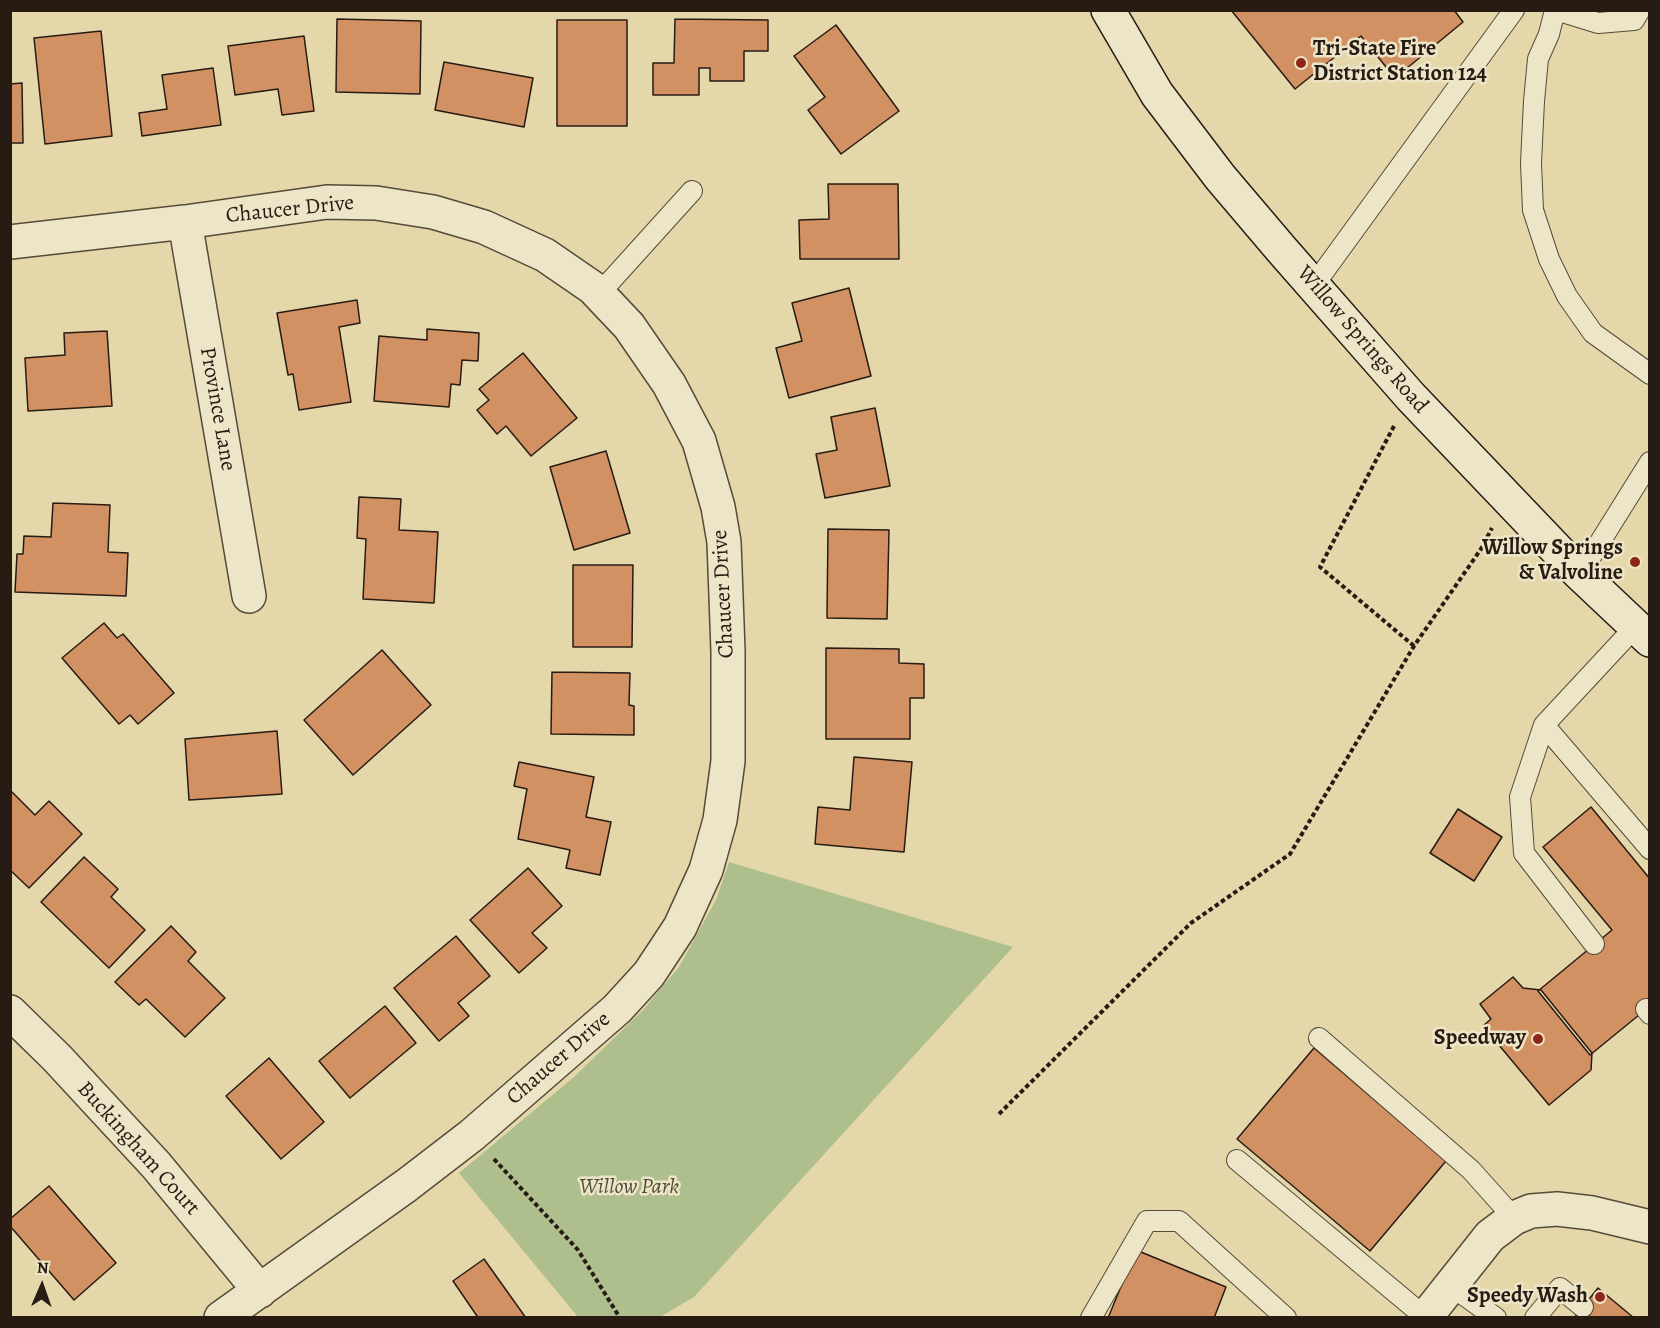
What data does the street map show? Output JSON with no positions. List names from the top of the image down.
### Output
{
  "streets": {
    "street": [
      "Chaucer Drive",
      "Willow Springs Road",
      "Province Lane",
      "Buckingham Court"
    ]
  },
  "crossings": [
    ["Chaucer Drive", "Province Lane"],
    ["Chaucer Drive", "Buckingham Court"]
  ],
  "parks": ["Willow Park"],
  "places": [
    "Tri-State Fire District Station 124",
    "Willow Springs & Valvoline",
    "Speedway",
    "Speedy Wash"
  ],
  "north": "top"
}
